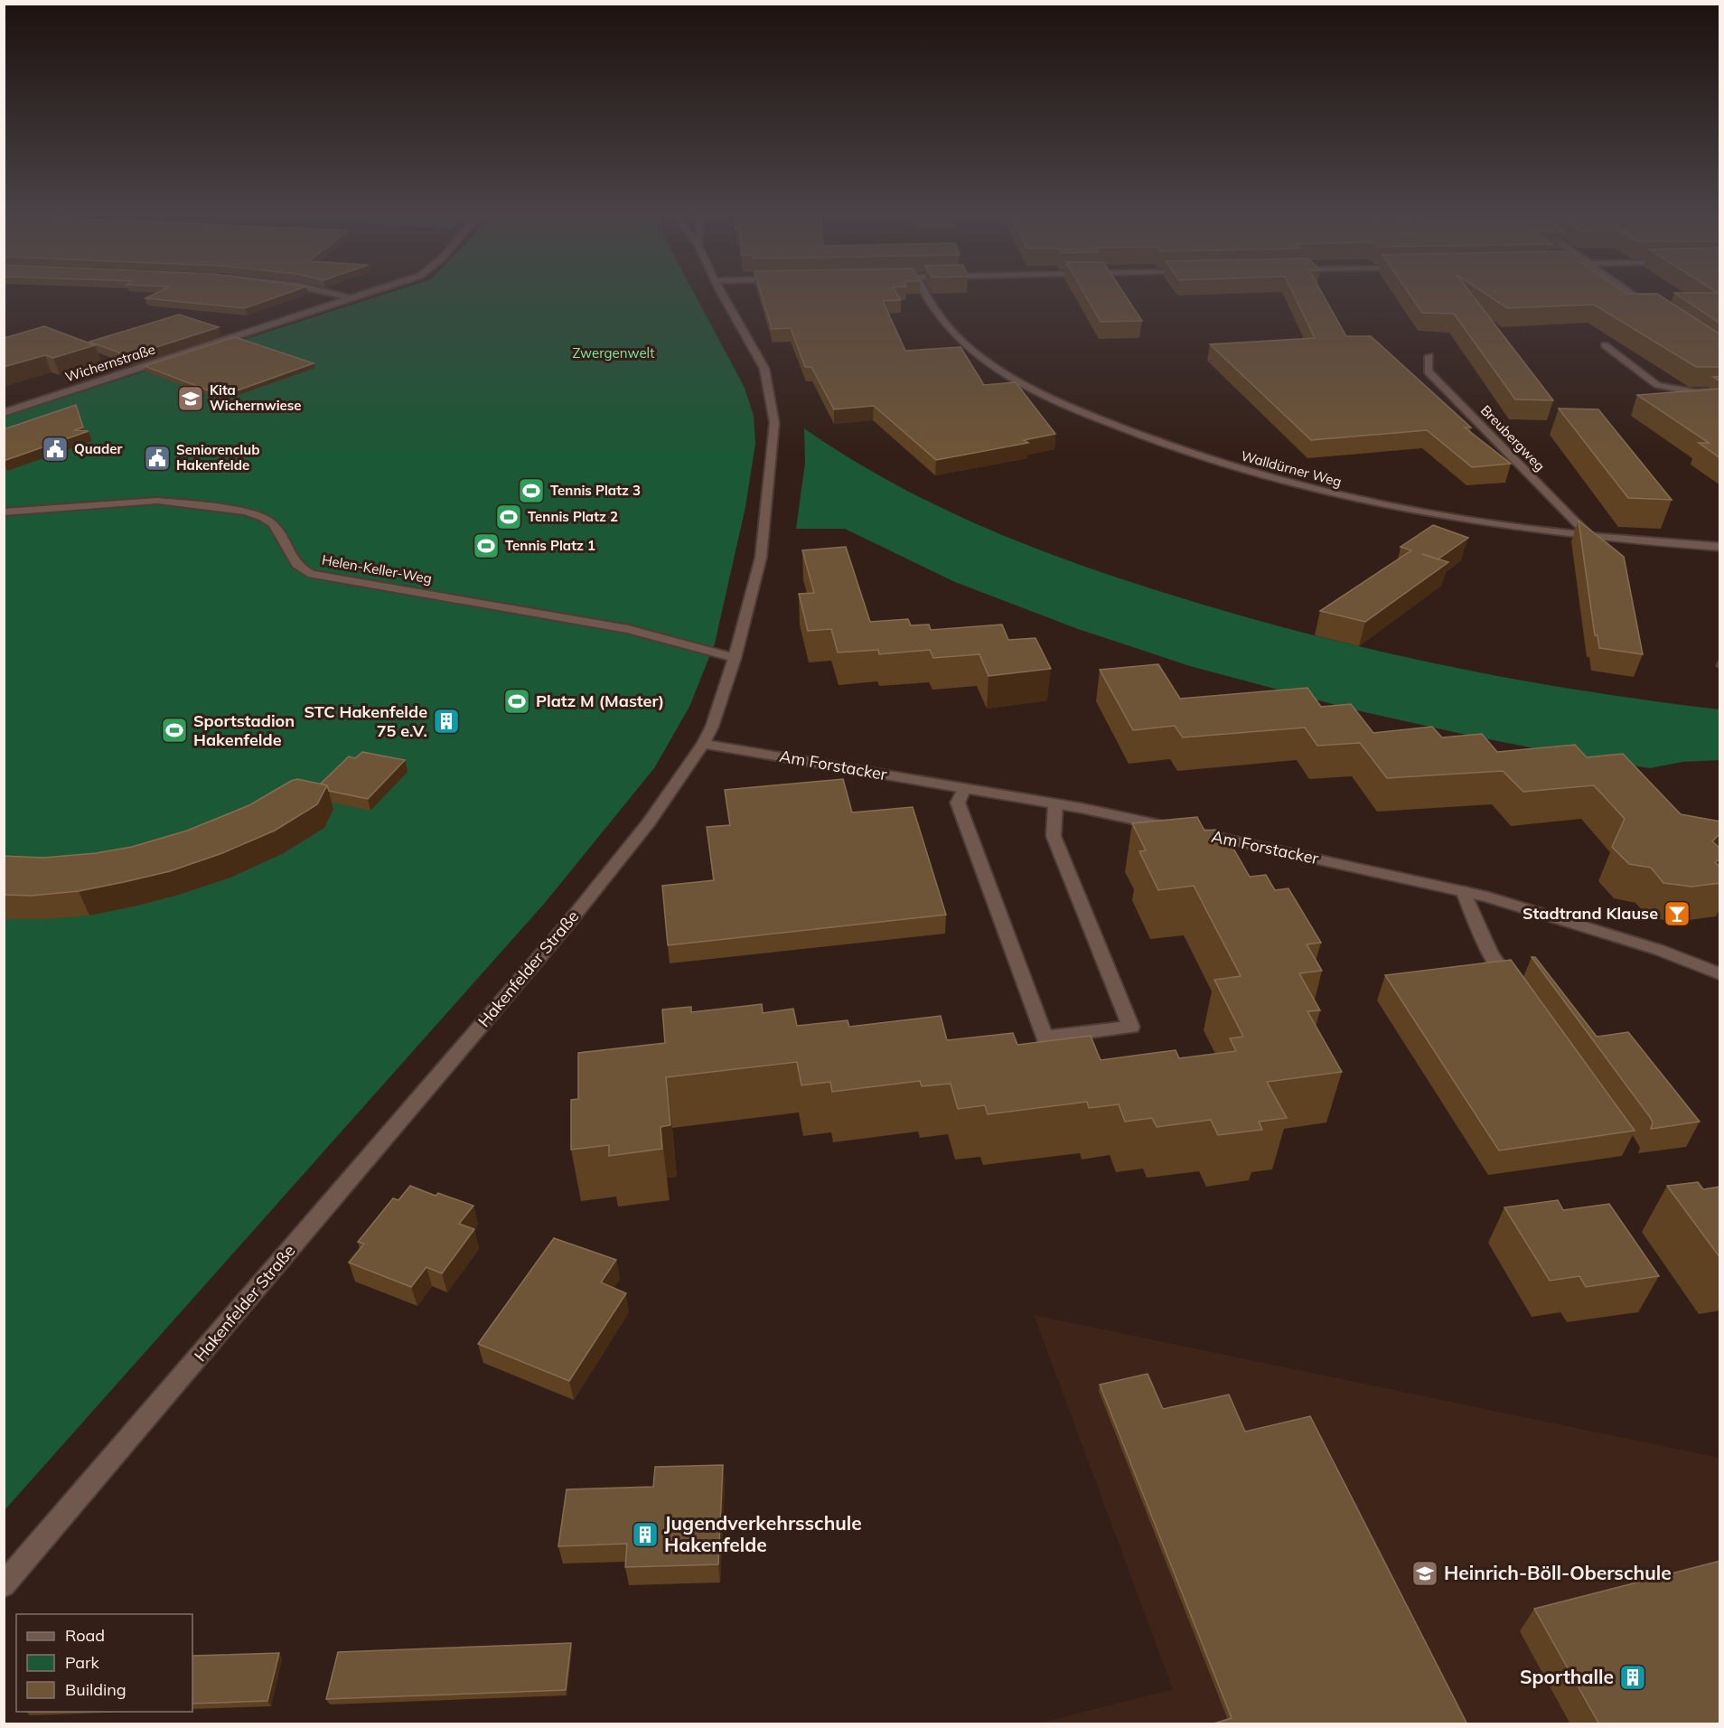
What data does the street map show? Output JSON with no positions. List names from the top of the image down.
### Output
{
  "streets": {
    "street": [
      "Wichernstraße",
      "Breubergweg",
      "Walldürner Weg",
      "Helen-Keller-Weg",
      "Am Forstacker",
      "Hakenfelder Straße"
    ]
  },
  "crossings": [
    ["Breubergweg", "Walldürner Weg"],
    ["Helen-Keller-Weg", "Hakenfelder Straße"],
    ["Am Forstacker", "Hakenfelder Straße"]
  ],
  "parks": ["Zwergenwelt"],
  "places": {
    "school or university": ["Kita Wichernwiese", "Heinrich-Böll-Oberschule"],
    "public building": ["Quader", "Seniorenclub Hakenfelde"],
    "sports": [
      "Tennis Platz 3",
      "Tennis Platz 2",
      "Tennis Platz 1",
      "Platz M (Master)",
      "Sportstadion Hakenfelde"
    ],
    "building": ["STC Hakenfelde 75 e.V.", "Jugendverkehrsschule Hakenfelde", "Sporthalle"],
    "bar": ["Stadtrand Klause"]
  },
  "legend": ["Road", "Park", "Building"]
}
